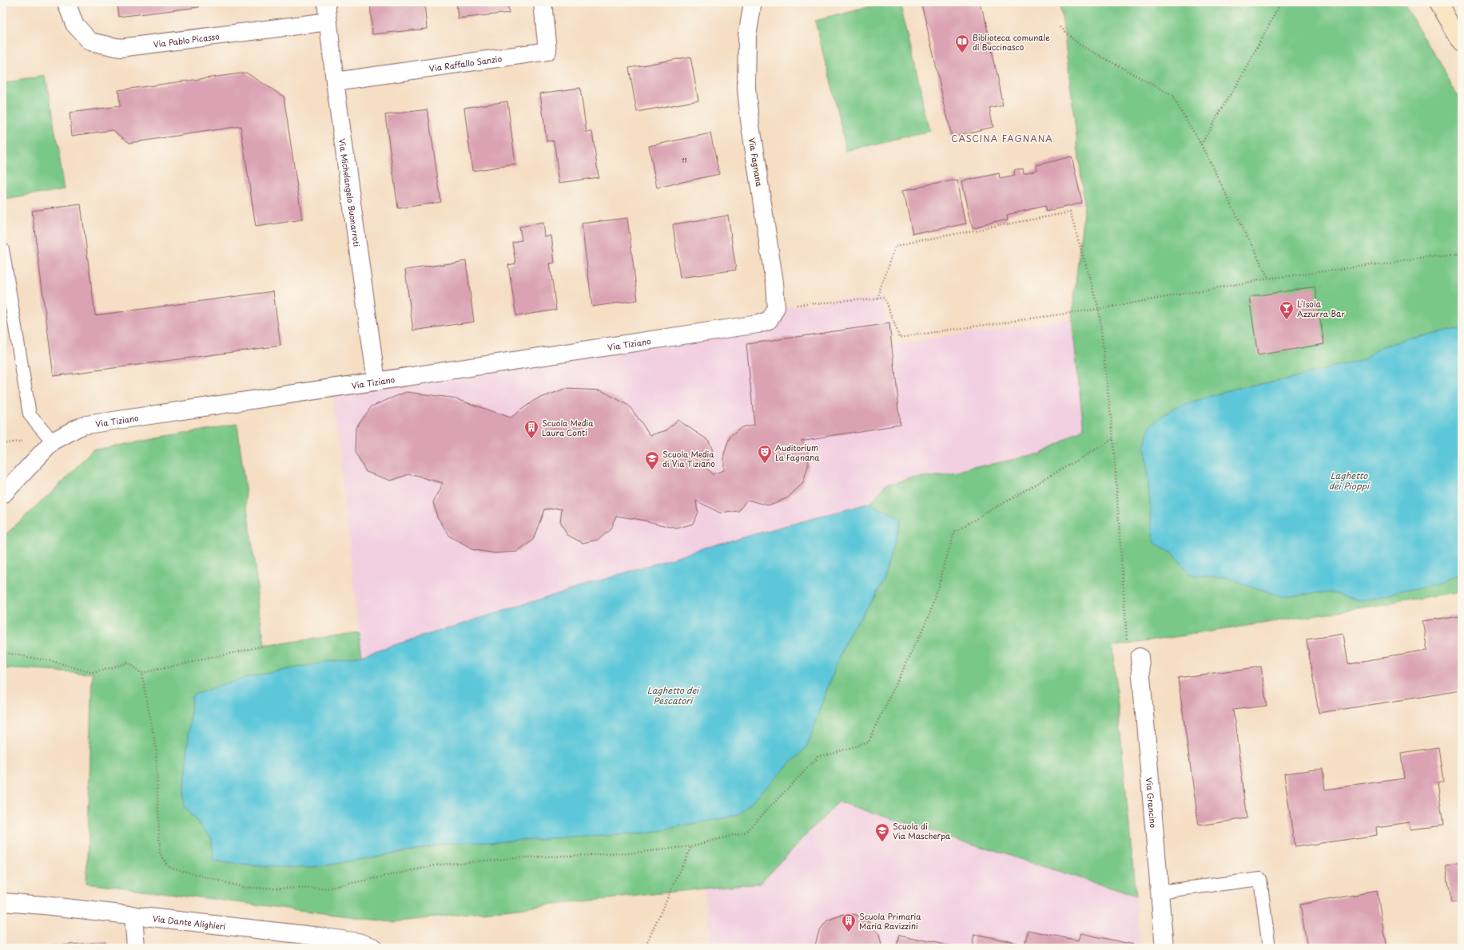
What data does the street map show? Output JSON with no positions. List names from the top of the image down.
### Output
{
  "streets": {
    "street": [
      "Via Pablo Picasso",
      "Via Raffallo Sanzio",
      "Via Fagnana",
      "Via Michelangelo Buonarroti",
      "Via Tiziano",
      "Via Grancino",
      "Via Dante Alighieri"
    ]
  },
  "crossings": [
    ["Via Pablo Picasso", "Via Michelangelo Buonarroti"],
    ["Via Raffallo Sanzio", "Via Michelangelo Buonarroti"],
    ["Via Fagnana", "Via Tiziano"],
    ["Via Michelangelo Buonarroti", "Via Tiziano"]
  ],
  "districts": ["CASCINA FAGNANA"],
  "water": ["Laghetto dei Pioppi", "Laghetto dei Pescatori"],
  "places": {
    "library": ["Biblioteca comunale di Buccinasco"],
    "bar": ["L'Isola Azzurra Bar"],
    "building": ["Scuola Media Laura Conti", "Scuola Primaria Maria Ravizzini"],
    "theatre": ["Auditorium La Fagnana"],
    "school or university": ["Scuola Media di Via Tiziano", "Scuola di Via Mascherpa"]
  },
  "house_numbers": ["11"]
}
